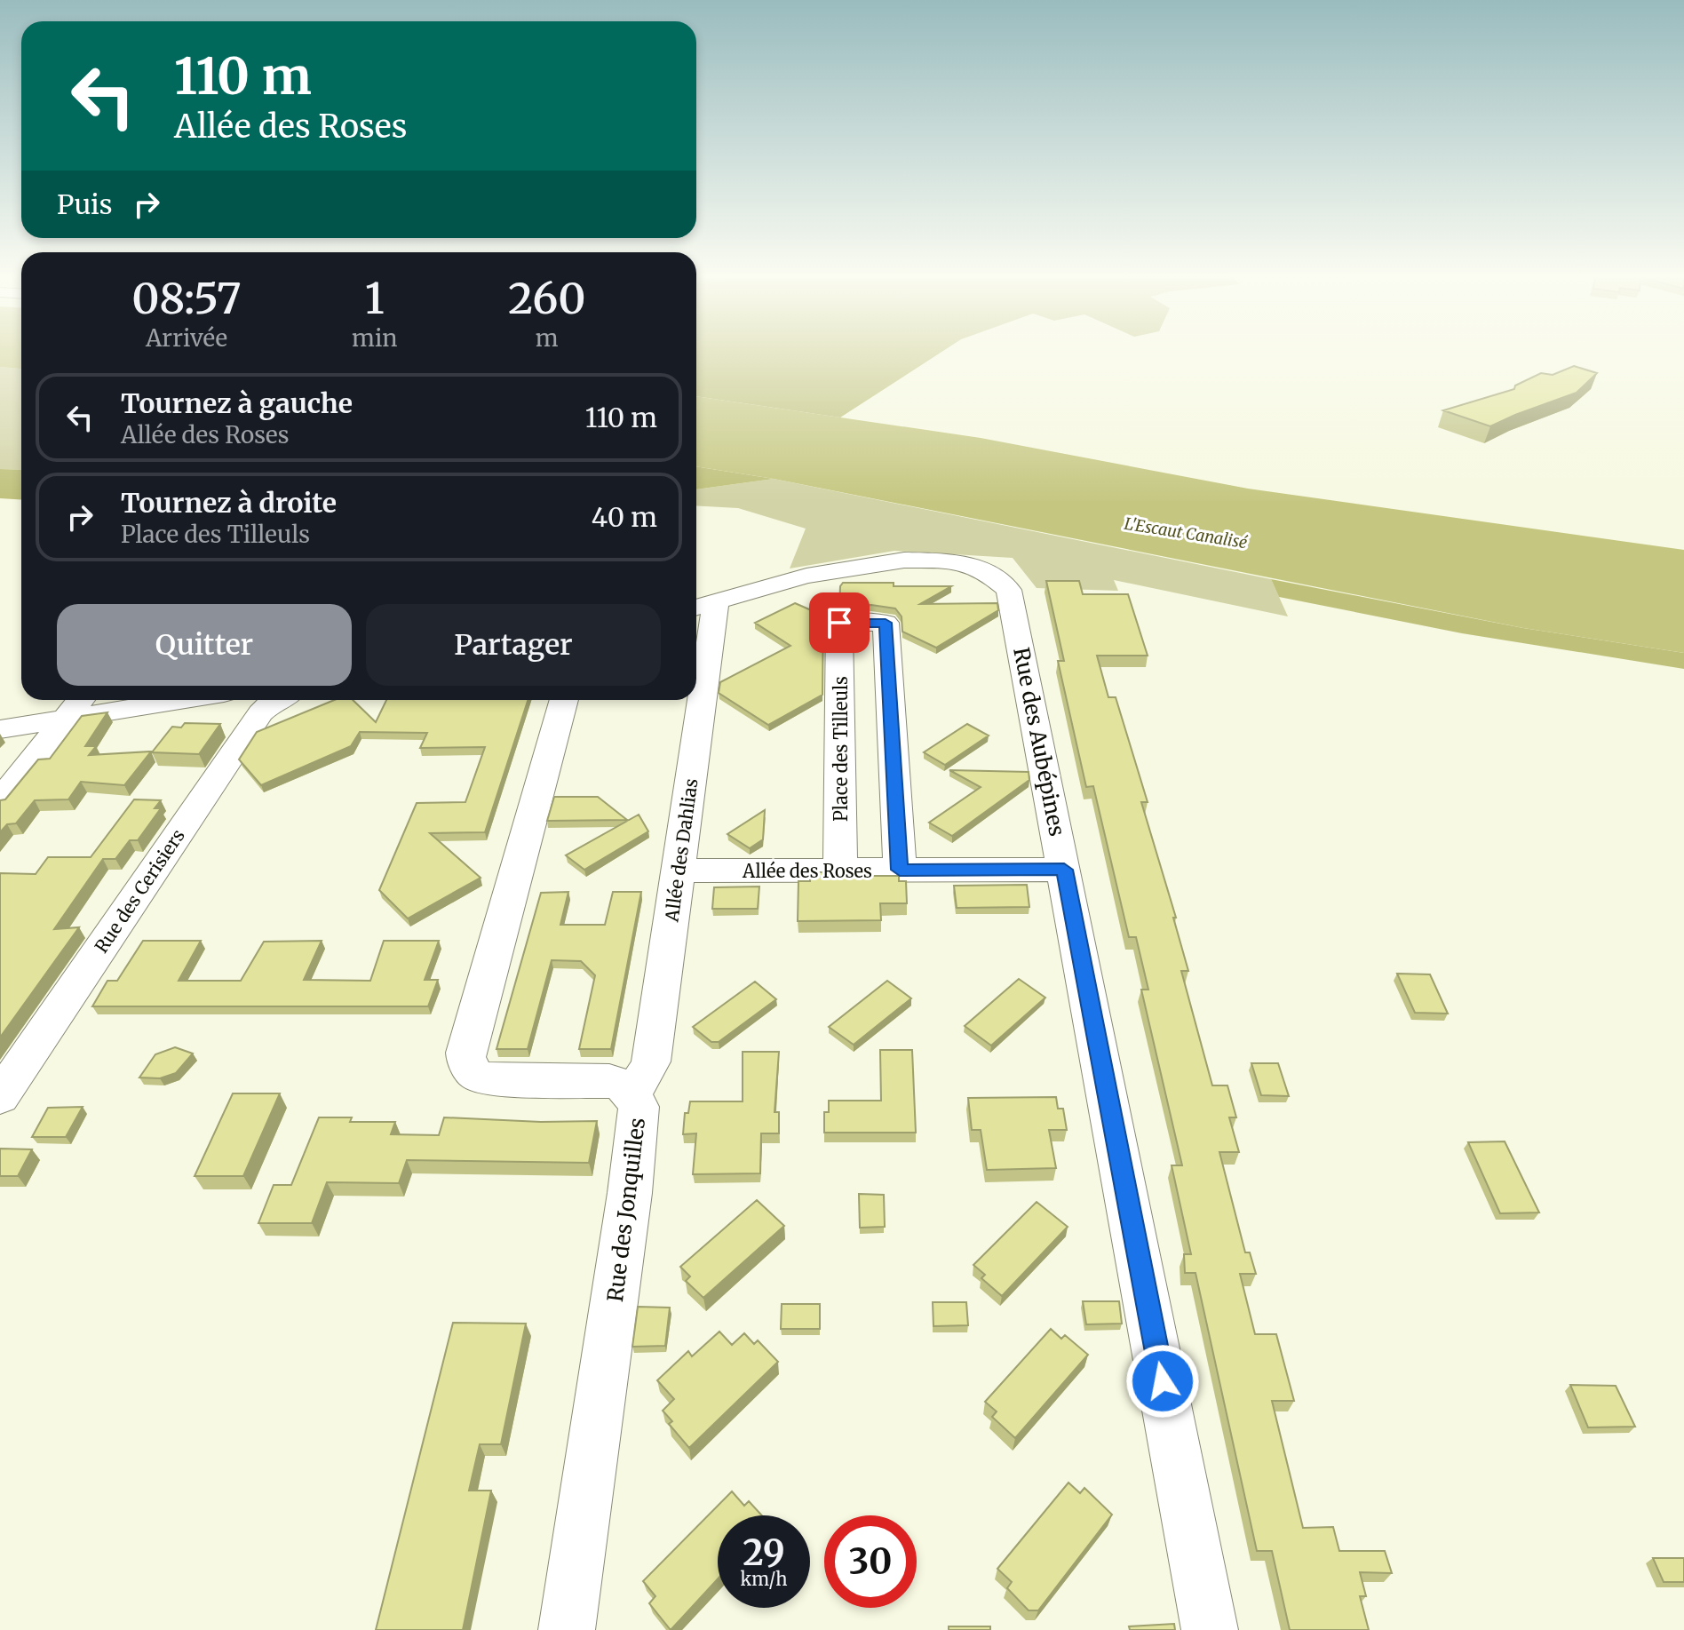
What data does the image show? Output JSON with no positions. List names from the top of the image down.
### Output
{
  "streets": {
    "street": [
      "Rue des Aubépines",
      "Place des Tilleuls",
      "Allée des Dahlias",
      "Allée des Roses",
      "Rue des Cerisiers",
      "Rue des Jonquilles"
    ]
  },
  "crossings": [
    ["Rue des Aubépines", "Allée des Dahlias"],
    ["Rue des Aubépines", "Allée des Roses"],
    ["Place des Tilleuls", "Allée des Roses"],
    ["Allée des Dahlias", "Allée des Roses"],
    ["Allée des Dahlias", "Rue des Jonquilles"]
  ],
  "water": ["L'Escaut Canalisé"],
  "page": {
    "turn": ["110 m", "Allée des Roses"],
    "then": "Puis",
    "eta": [
      "08:57",
      "Arrivée",
      "1",
      "min",
      "260",
      "m"
    ],
    "list": [
      {
        "name": "Tournez à gauche",
        "note": "Allée des Roses",
        "value": "110 m"
      },
      {
        "name": "Tournez à droite",
        "note": "Place des Tilleuls",
        "value": "40 m"
      }
    ],
    "buttons": ["Quitter", "Partager"],
    "speed": "29 km/h",
    "limit": "30"
  }
}
